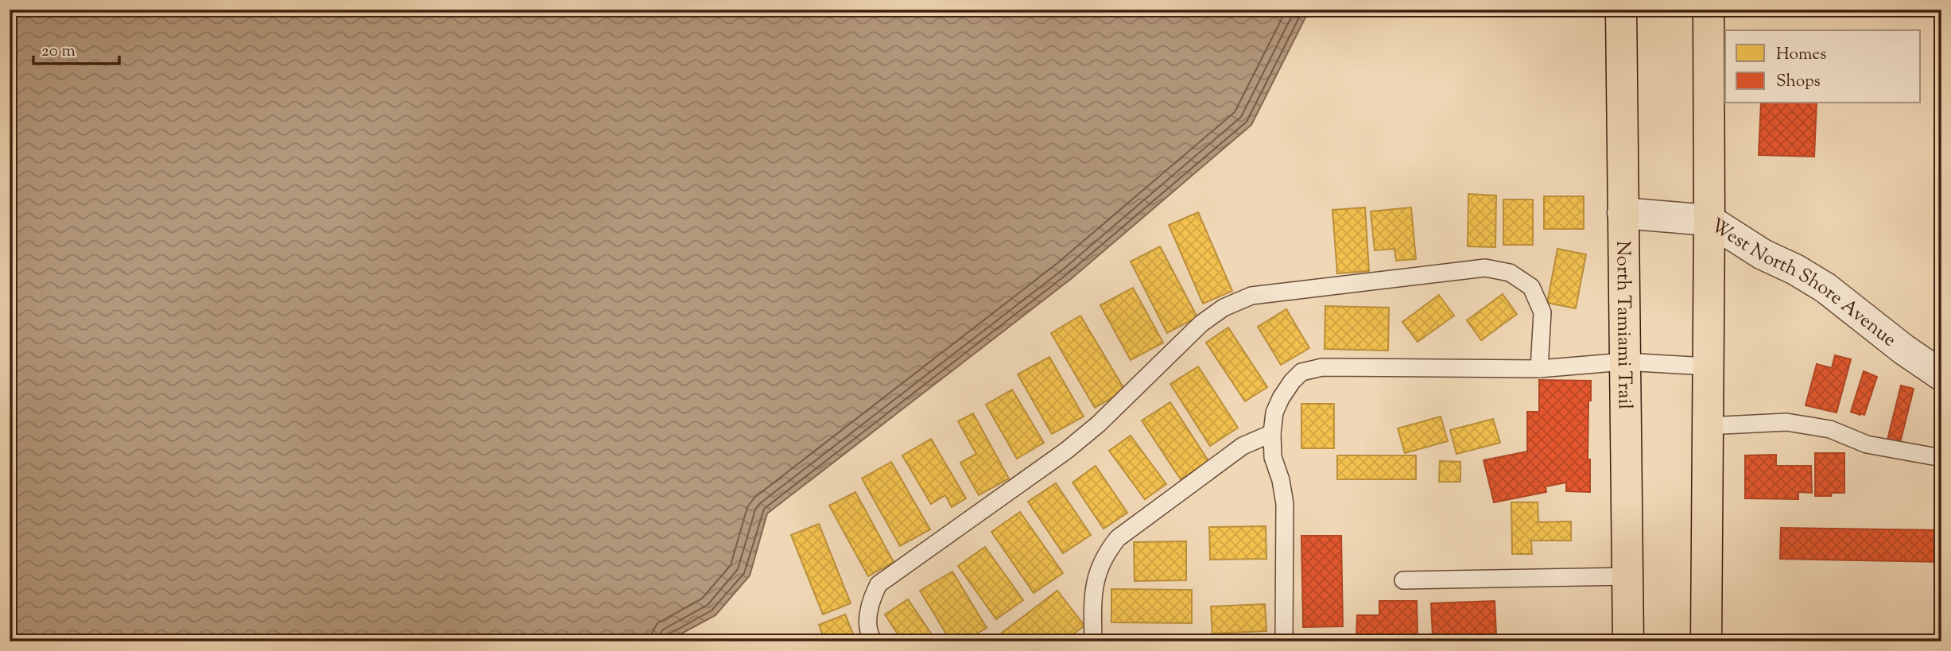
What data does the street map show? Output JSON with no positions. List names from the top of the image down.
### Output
{
  "streets": {
    "main road": ["North Tamiami Trail"],
    "street": ["West North Shore Avenue"]
  },
  "crossings": [
    ["West North Shore Avenue", "North Tamiami Trail"]
  ],
  "legend": ["Homes", "Shops"],
  "scale_bar": "20 m"
}
